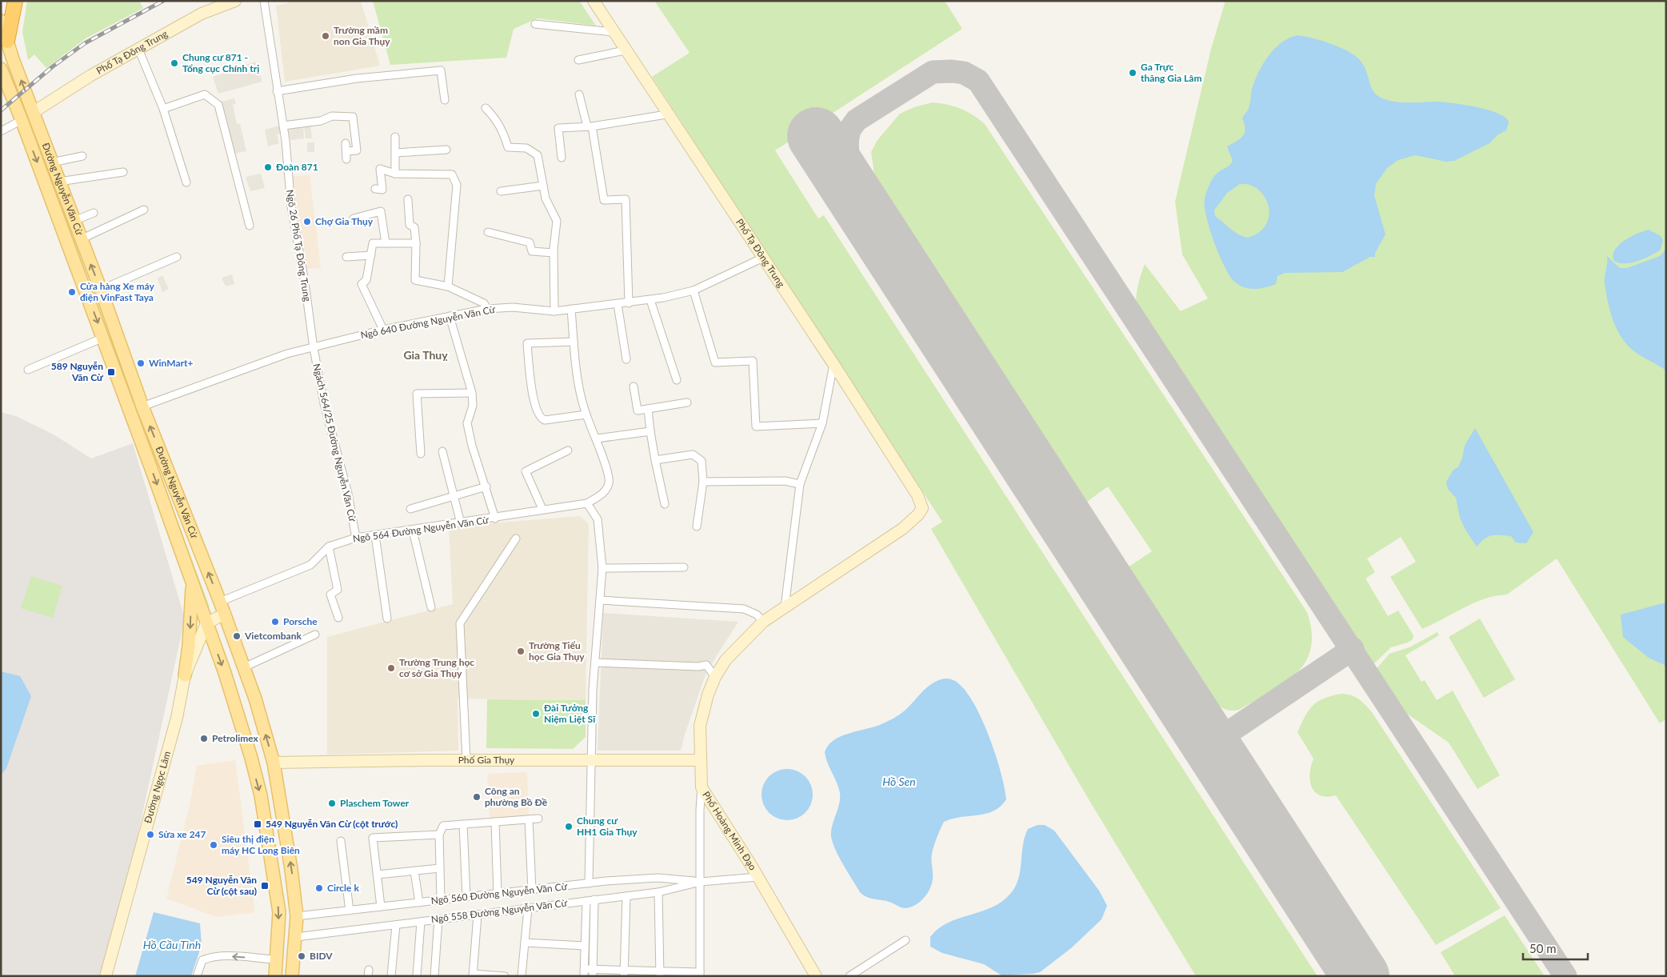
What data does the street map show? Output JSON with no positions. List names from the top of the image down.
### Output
{
  "streets": {
    "main road": ["Đường Nguyễn Văn Cừ"],
    "street": [
      "Phố Tạ Đông Trung",
      "Ngõ 26 Phố Tạ Đông Trung",
      "Ngõ 640 Đường Nguyễn Văn Cừ",
      "Ngách 564/25 Đường Nguyễn Văn Cừ",
      "Ngõ 564 Đường Nguyễn Văn Cừ",
      "Phố Gia Thụy",
      "Đường Ngọc Lâm",
      "Phố Hoàng Minh Đạo",
      "Ngõ 560 Đường Nguyễn Văn Cừ",
      "Ngõ 558 Đường Nguyễn Văn Cừ"
    ]
  },
  "crossings": [
    ["Phố Tạ Đông Trung", "Đường Nguyễn Văn Cừ"],
    ["Phố Tạ Đông Trung", "Ngõ 640 Đường Nguyễn Văn Cừ"],
    ["Phố Tạ Đông Trung", "Phố Hoàng Minh Đạo"],
    ["Đường Nguyễn Văn Cừ", "Ngõ 640 Đường Nguyễn Văn Cừ"],
    ["Đường Nguyễn Văn Cừ", "Ngõ 564 Đường Nguyễn Văn Cừ"],
    ["Đường Nguyễn Văn Cừ", "Phố Gia Thụy"],
    ["Đường Nguyễn Văn Cừ", "Đường Ngọc Lâm"],
    ["Đường Nguyễn Văn Cừ", "Ngõ 560 Đường Nguyễn Văn Cừ"],
    ["Đường Nguyễn Văn Cừ", "Ngõ 558 Đường Nguyễn Văn Cừ"],
    ["Ngõ 26 Phố Tạ Đông Trung", "Ngõ 640 Đường Nguyễn Văn Cừ"],
    ["Ngõ 26 Phố Tạ Đông Trung", "Ngách 564/25 Đường Nguyễn Văn Cừ"],
    ["Ngõ 640 Đường Nguyễn Văn Cừ", "Ngách 564/25 Đường Nguyễn Văn Cừ"],
    ["Ngách 564/25 Đường Nguyễn Văn Cừ", "Ngõ 564 Đường Nguyễn Văn Cừ"],
    ["Phố Gia Thụy", "Phố Hoàng Minh Đạo"],
    ["Ngõ 560 Đường Nguyễn Văn Cừ", "Ngõ 558 Đường Nguyễn Văn Cừ"]
  ],
  "districts": ["Gia Thuỵ"],
  "water": ["Hồ Sen", "Hồ Cầu Tình"],
  "places": {
    "other": [
      "Trường mầm non Gia Thụy",
      "Chung cư 871 - Tổng cục Chính trị",
      "Ga Trực thăng Gia Lâm",
      "Đoàn 871",
      "Chợ Gia Thụy",
      "Cửa hàng Xe máy điện VinFast Taya",
      "WinMart+",
      "Porsche",
      "Vietcombank",
      "Trường Tiểu học Gia Thụy",
      "Trường Trung học cơ sở Gia Thụy",
      "Đài Tưởng Niệm Liệt Sĩ",
      "Petrolimex",
      "Công an phường Bồ Đề",
      "Plaschem Tower",
      "Chung cư HH1 Gia Thụy",
      "Sửa xe 247",
      "Siêu thị điện máy HC Long Biên",
      "Circle k",
      "BIDV"
    ],
    "transit": ["589 Nguyễn Văn Cừ", "549 Nguyễn Văn Cừ (cột trước)", "549 Nguyễn Văn Cừ (cột sau)"]
  },
  "scale_bar": "50 m"
}
